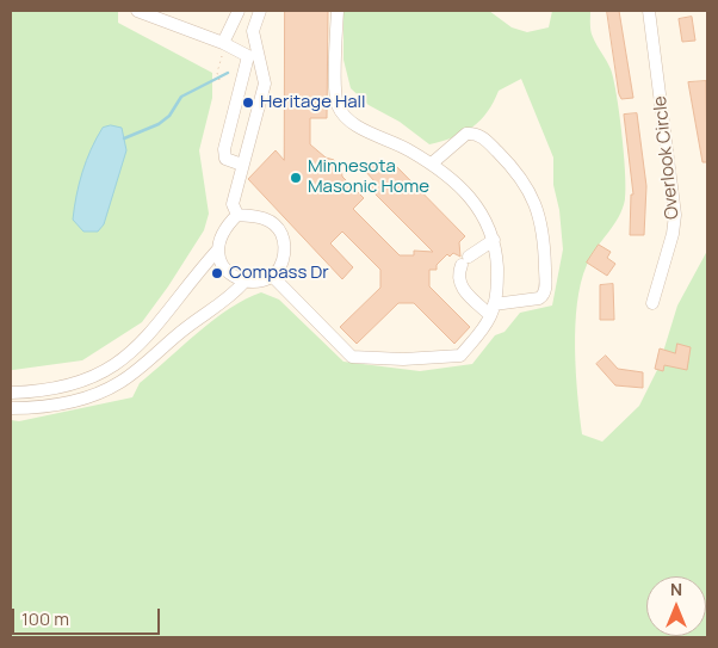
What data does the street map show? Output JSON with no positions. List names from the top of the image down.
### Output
{
  "streets": {
    "street": ["Overlook Circle"]
  },
  "places": ["Heritage Hall", "Minnesota Masonic Home", "Compass Dr"],
  "scale_bar": "100 m",
  "north": "top"
}
